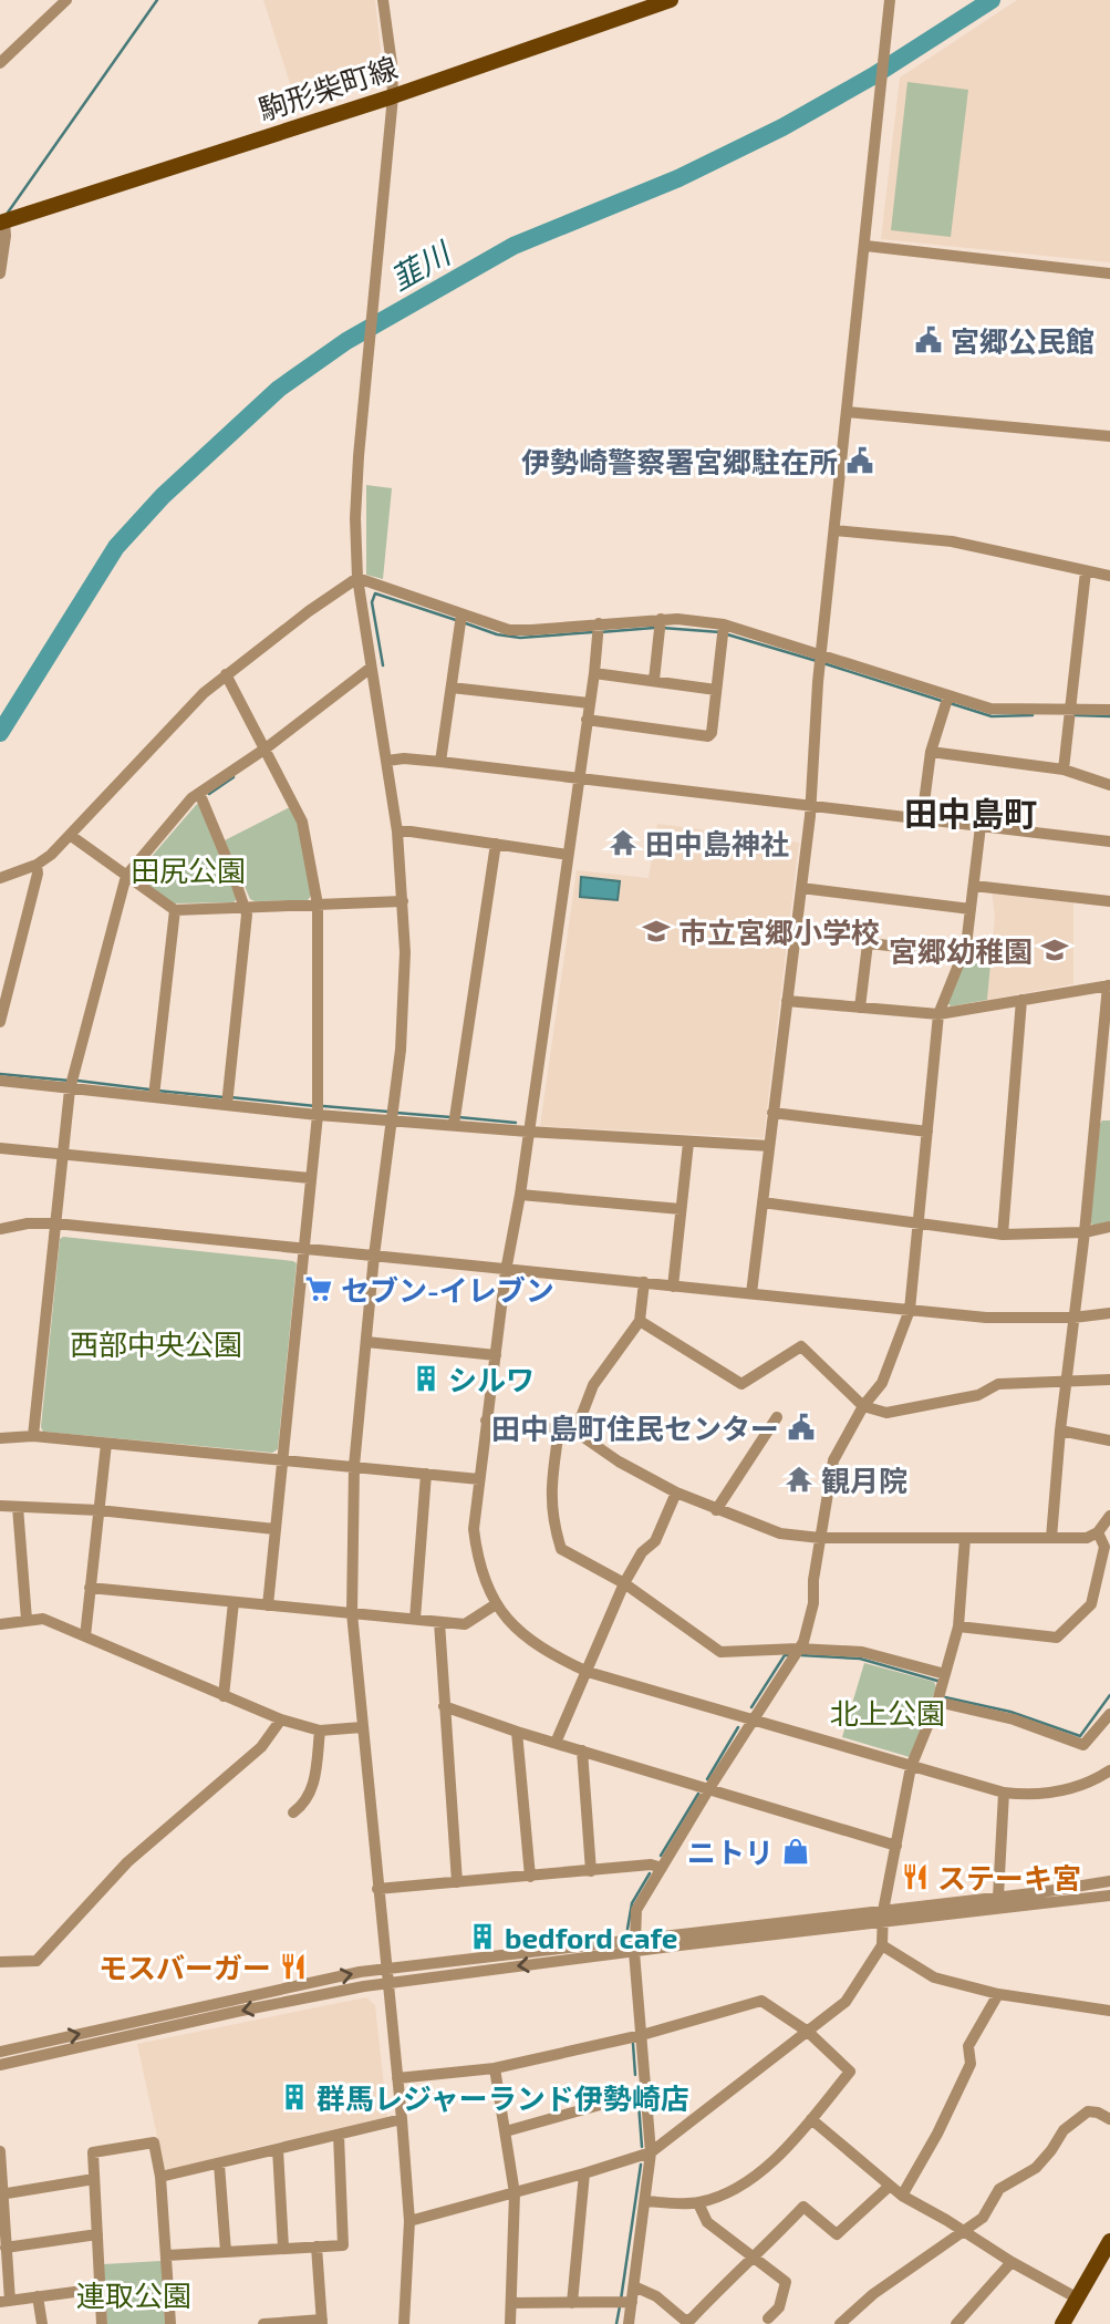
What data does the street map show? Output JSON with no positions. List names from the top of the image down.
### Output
{
  "streets": {
    "main road": ["駒形柴町線"]
  },
  "districts": ["田中島町"],
  "water": ["韮川"],
  "parks": [
    "田尻公園",
    "西部中央公園",
    "北上公園",
    "連取公園"
  ],
  "places": {
    "public building": ["宮郷公民館", "伊勢崎警察署宮郷駐在所", "田中島町住民センター"],
    "temple": ["田中島神社", "観月院"],
    "school or university": ["市立宮郷小学校", "宮郷幼稚園"],
    "supermarket": ["セブン-イレブン"],
    "building": ["シルワ", "bedford cafe", "群馬レジャーランド伊勢崎店"],
    "shop": ["ニトリ"],
    "restaurant": ["ステーキ宮", "モスバーガー"]
  }
}
